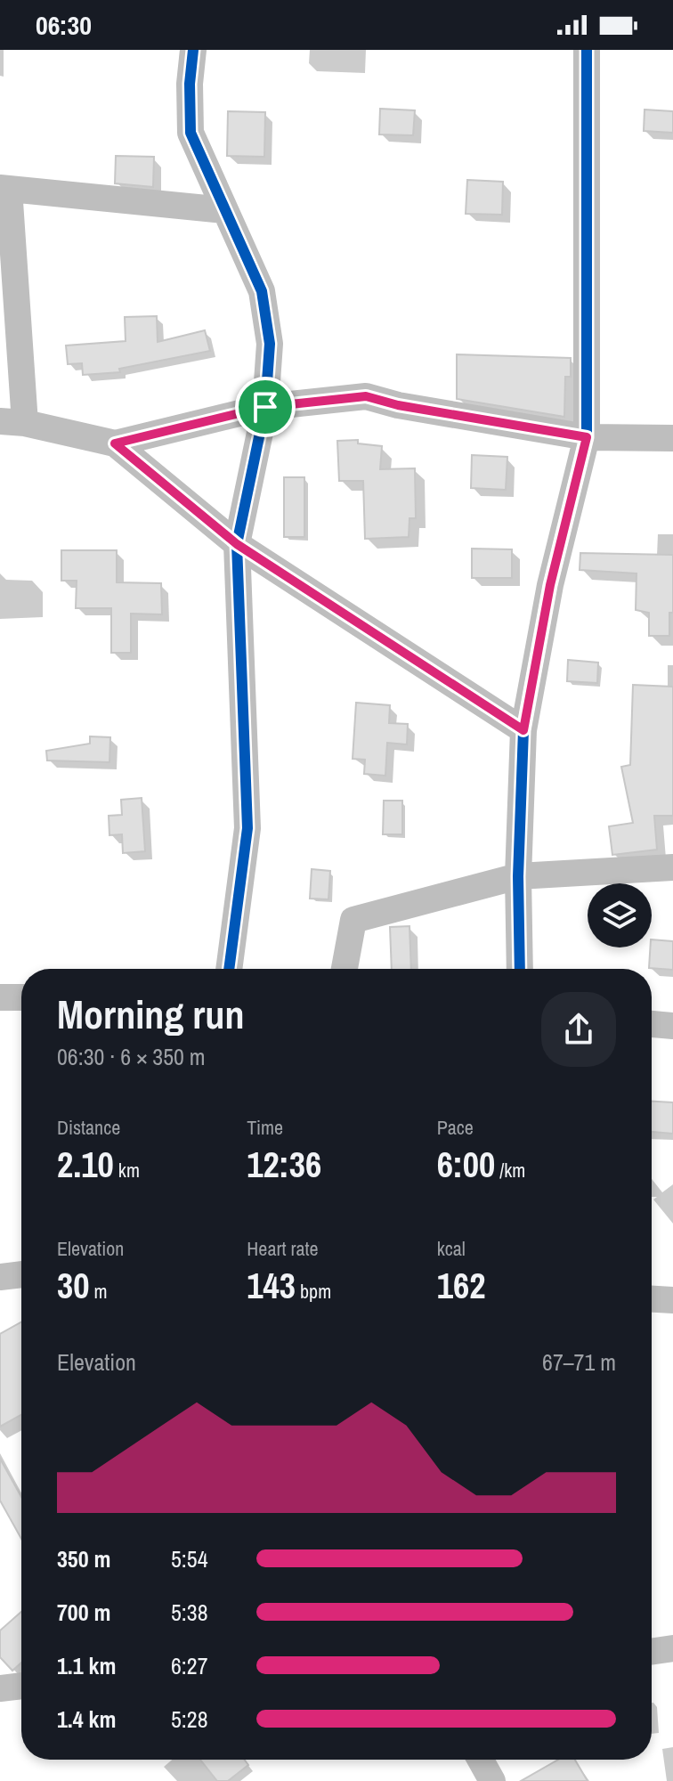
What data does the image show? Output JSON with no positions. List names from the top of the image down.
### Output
{
  "page": {
    "status": "06:30",
    "heading": ["Morning run", "06:30 · 6 × 350 m"],
    "stats": [
      ["Distance", "2.10 km"],
      ["Time", "12:36"],
      ["Pace", "6:00 /km"],
      ["Elevation", "30 m"],
      ["Heart rate", "143 bpm"],
      ["kcal", "162"]
    ],
    "chart": ["Elevation", "67–71 m"],
    "list": [
      {
        "name": "350 m",
        "note": "5:54"
      },
      {
        "name": "700 m",
        "note": "5:38"
      },
      {
        "name": "1.1 km",
        "note": "6:27"
      },
      {
        "name": "1.4 km",
        "note": "5:28"
      }
    ]
  }
}
